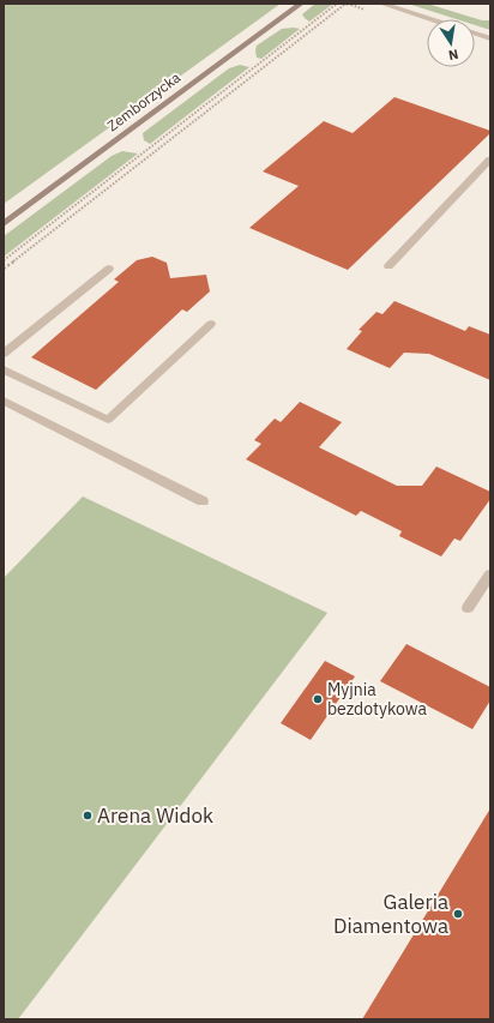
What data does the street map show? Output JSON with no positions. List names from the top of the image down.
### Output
{
  "streets": {
    "street": ["Zemborzycka"]
  },
  "places": ["Myjnia bezdotykowa", "Arena Widok", "Galeria Diamentowa"],
  "north": "bottom"
}
